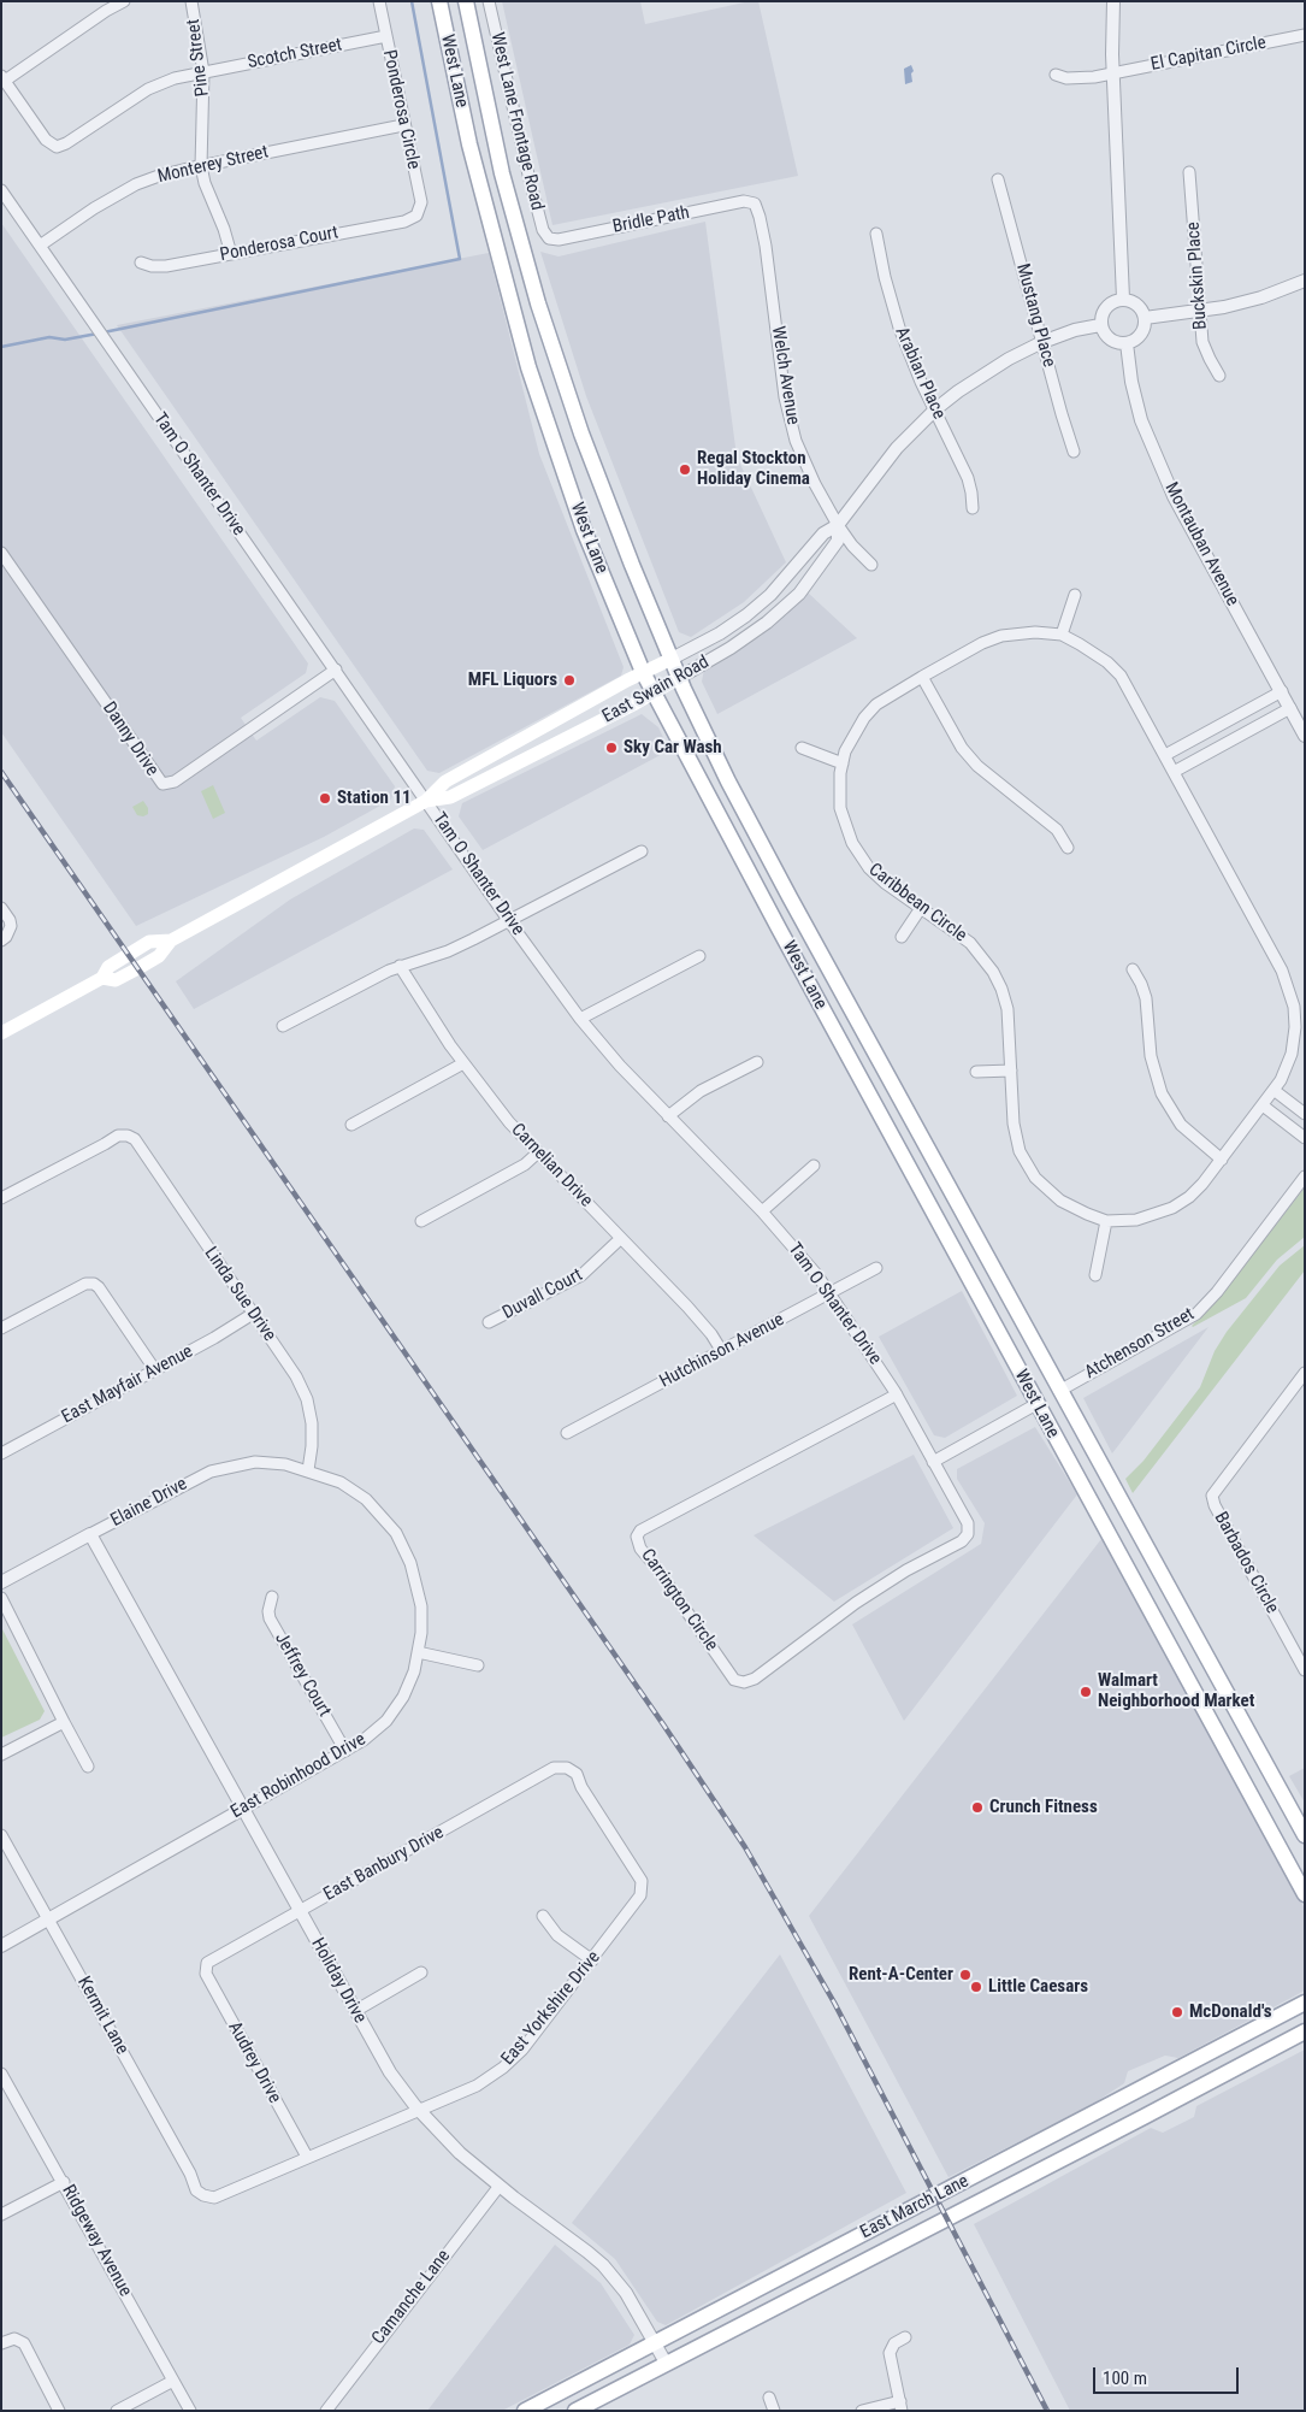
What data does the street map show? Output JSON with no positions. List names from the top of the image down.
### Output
{
  "streets": {
    "main road": ["West Lane", "East Swain Road", "East March Lane"],
    "street": [
      "Scotch Street",
      "El Capitan Circle",
      "Pine Street",
      "Ponderosa Circle",
      "West Lane Frontage Road",
      "Monterey Street",
      "Bridle Path",
      "Ponderosa Court",
      "Buckskin Place",
      "Mustang Place",
      "Arabian Place",
      "Welch Avenue",
      "Tam O Shanter Drive",
      "Montauban Avenue",
      "Danny Drive",
      "Caribbean Circle",
      "Carnelian Drive",
      "Linda Sue Drive",
      "Duvall Court",
      "Atchenson Street",
      "Hutchinson Avenue",
      "East Mayfair Avenue",
      "Elaine Drive",
      "Barbados Circle",
      "Carrington Circle",
      "Jeffrey Court",
      "East Robinhood Drive",
      "East Banbury Drive",
      "Holiday Drive",
      "East Yorkshire Drive",
      "Kermit Lane",
      "Audrey Drive",
      "Ridgeway Avenue",
      "Camanche Lane"
    ]
  },
  "crossings": [
    ["Scotch Street", "Pine Street"],
    ["Scotch Street", "Ponderosa Circle"],
    ["Pine Street", "Monterey Street"],
    ["Pine Street", "Ponderosa Court"],
    ["West Lane", "East Swain Road"],
    ["West Lane", "Atchenson Street"],
    ["Ponderosa Circle", "Monterey Street"],
    ["Ponderosa Circle", "Ponderosa Court"],
    ["West Lane Frontage Road", "Bridle Path"],
    ["Monterey Street", "Tam O Shanter Drive"],
    ["Bridle Path", "Welch Avenue"],
    ["Mustang Place", "East Swain Road"],
    ["Arabian Place", "East Swain Road"],
    ["Welch Avenue", "East Swain Road"],
    ["Tam O Shanter Drive", "East Swain Road"],
    ["Tam O Shanter Drive", "Danny Drive"],
    ["Tam O Shanter Drive", "Hutchinson Avenue"],
    ["Tam O Shanter Drive", "Carrington Circle"],
    ["Montauban Avenue", "East Swain Road"],
    ["Carnelian Drive", "Duvall Court"],
    ["Carnelian Drive", "Hutchinson Avenue"],
    ["Linda Sue Drive", "East Mayfair Avenue"],
    ["Linda Sue Drive", "Elaine Drive"],
    ["Linda Sue Drive", "East Robinhood Drive"],
    ["Elaine Drive", "East Robinhood Drive"],
    ["Elaine Drive", "Holiday Drive"],
    ["Jeffrey Court", "East Robinhood Drive"],
    ["East Robinhood Drive", "Holiday Drive"],
    ["East Robinhood Drive", "Kermit Lane"],
    ["East Banbury Drive", "Holiday Drive"],
    ["East Banbury Drive", "East Yorkshire Drive"],
    ["East Banbury Drive", "Audrey Drive"],
    ["Holiday Drive", "East Yorkshire Drive"],
    ["Holiday Drive", "East March Lane"],
    ["Holiday Drive", "Camanche Lane"],
    ["East Yorkshire Drive", "Kermit Lane"],
    ["East Yorkshire Drive", "Audrey Drive"]
  ],
  "places": [
    "Regal Stockton Holiday Cinema",
    "MFL Liquors",
    "Sky Car Wash",
    "Station 11",
    "Walmart Neighborhood Market",
    "Crunch Fitness",
    "Rent-A-Center",
    "Little Caesars",
    "McDonald's"
  ],
  "scale_bar": "100 m"
}
